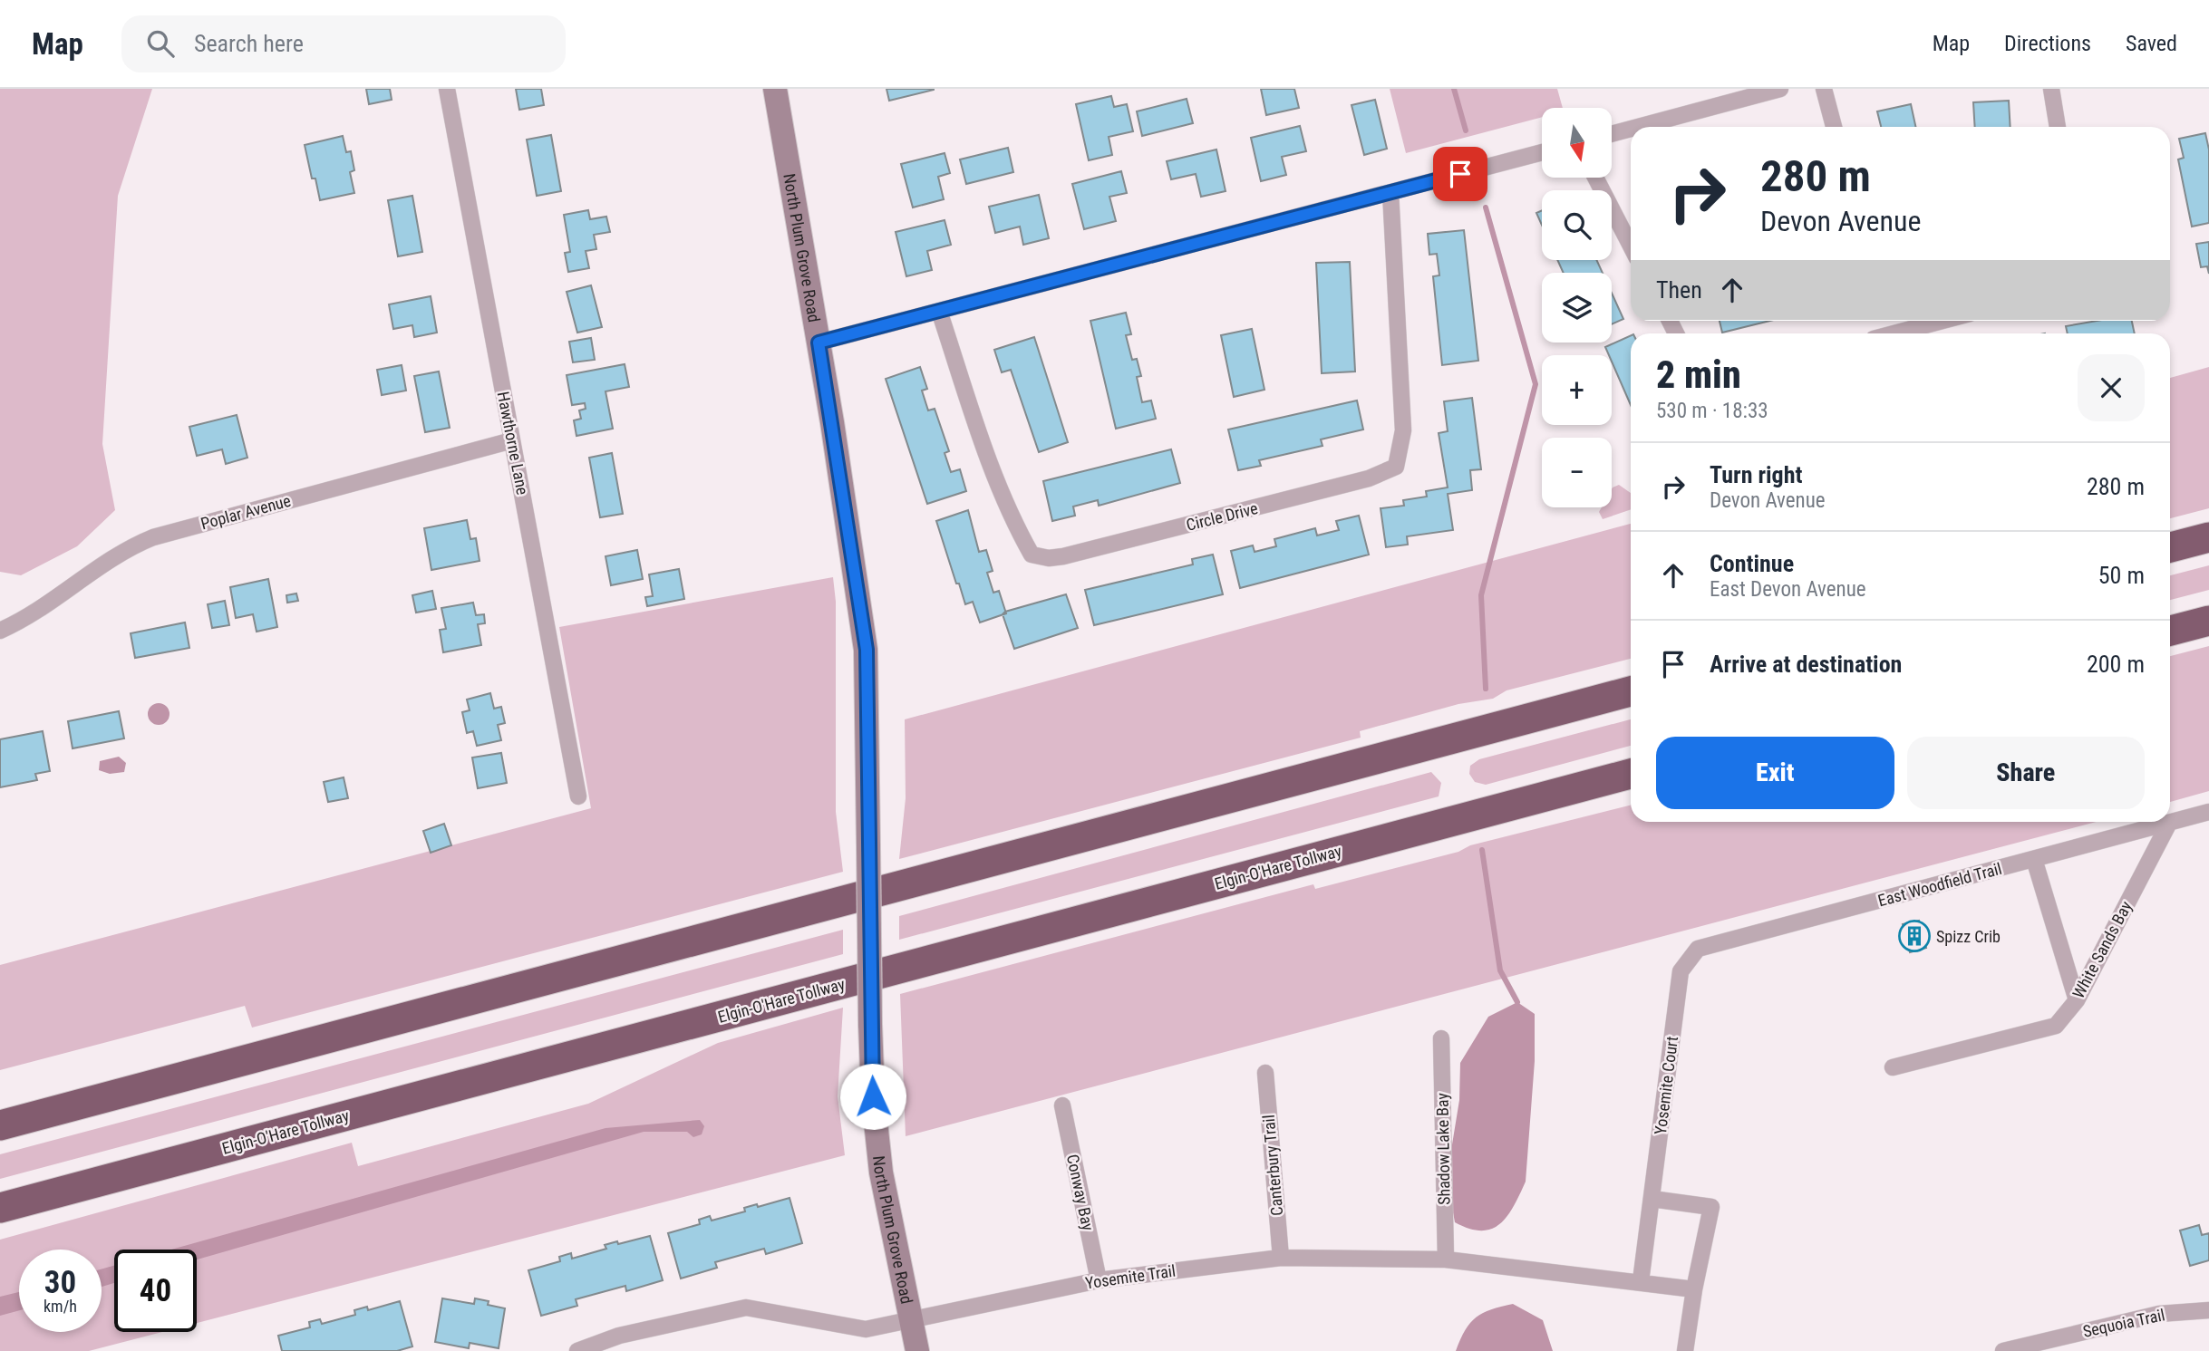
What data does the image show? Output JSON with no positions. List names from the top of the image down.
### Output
{
  "streets": {
    "highway": ["Elgin-O'Hare Tollway"],
    "street": [
      "North Plum Grove Road",
      "Hawthorne Lane",
      "Poplar Avenue",
      "Circle Drive",
      "East Woodfield Trail",
      "White Sands Bay",
      "Yosemite Court",
      "Shadow Lake Bay",
      "Canterbury Trail",
      "Conway Bay",
      "Yosemite Trail",
      "Sequoia Trail"
    ]
  },
  "crossings": [
    ["North Plum Grove Road", "Yosemite Trail"],
    ["Hawthorne Lane", "Poplar Avenue"],
    ["East Woodfield Trail", "White Sands Bay"],
    ["East Woodfield Trail", "Yosemite Court"],
    ["Yosemite Court", "Yosemite Trail"],
    ["Shadow Lake Bay", "Yosemite Trail"],
    ["Canterbury Trail", "Yosemite Trail"],
    ["Conway Bay", "Yosemite Trail"]
  ],
  "places": {
    "building": ["Spizz Crib"]
  },
  "north": "bottom",
  "page": {
    "header": "Map",
    "search": "Search here",
    "nav": ["Map", "Directions", "Saved"],
    "map_buttons": ["+", "−"],
    "turn": ["280 m", "Devon Avenue"],
    "then": "Then",
    "heading": ["2 min", "530 m · 18:33"],
    "list": [
      {
        "name": "Turn right",
        "note": "Devon Avenue",
        "value": "280 m"
      },
      {
        "name": "Continue",
        "note": "East Devon Avenue",
        "value": "50 m"
      },
      {
        "name": "Arrive at destination",
        "value": "200 m"
      }
    ],
    "buttons": ["Exit", "Share"],
    "speed": "30 km/h",
    "limit": "40"
  }
}
